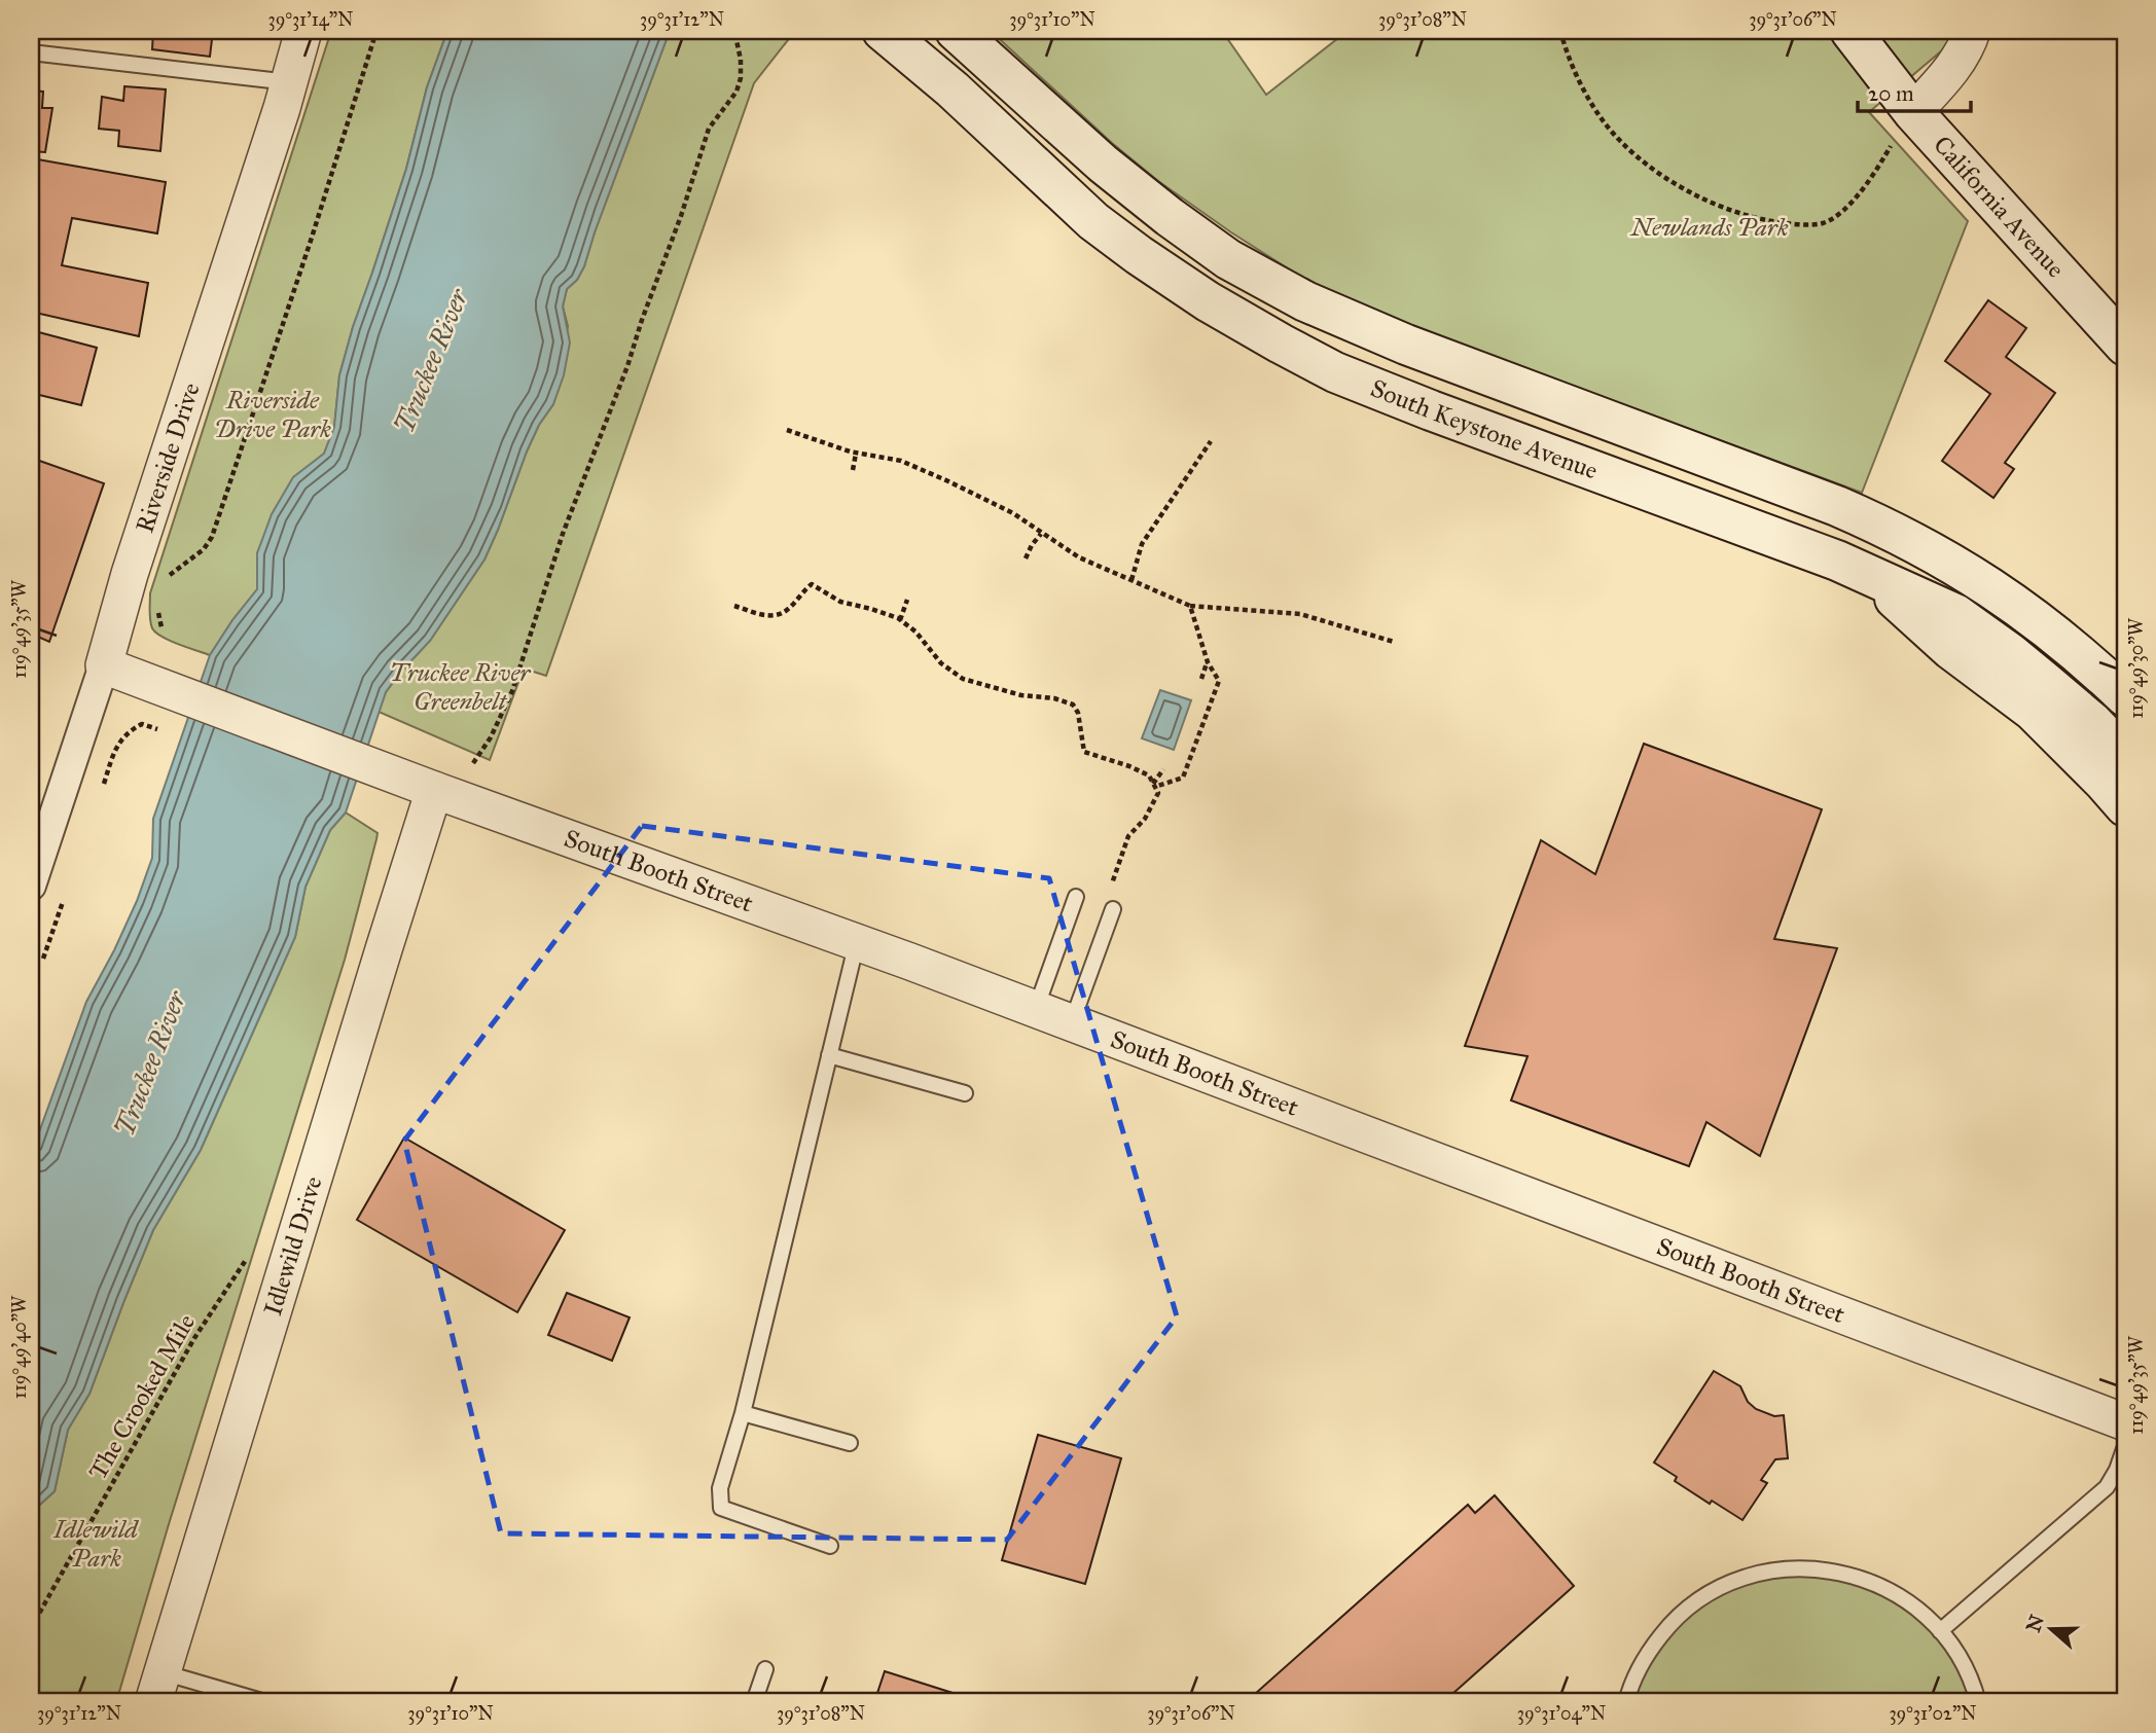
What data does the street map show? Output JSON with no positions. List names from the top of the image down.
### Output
{
  "streets": {
    "main road": ["California Avenue", "South Keystone Avenue"],
    "street": ["Riverside Drive", "South Booth Street", "Idlewild Drive"],
    "path": ["The Crooked Mile"]
  },
  "crossings": [
    ["Riverside Drive", "South Booth Street"],
    ["South Booth Street", "Idlewild Drive"]
  ],
  "water": ["Truckee River"],
  "parks": [
    "Newlands Park",
    "Riverside Drive Park",
    "Truckee River Greenbelt",
    "Idlewild Park"
  ],
  "scale_bar": "20 m",
  "north": "left",
  "coordinates": [
    "39°31'14\"N",
    "39°31'12\"N",
    "39°31'10\"N",
    "39°31'08\"N",
    "39°31'06\"N",
    "119°49'35\"W",
    "119°49'30\"W",
    "119°49'40\"W",
    "39°31'04\"N",
    "39°31'02\"N"
  ]
}
